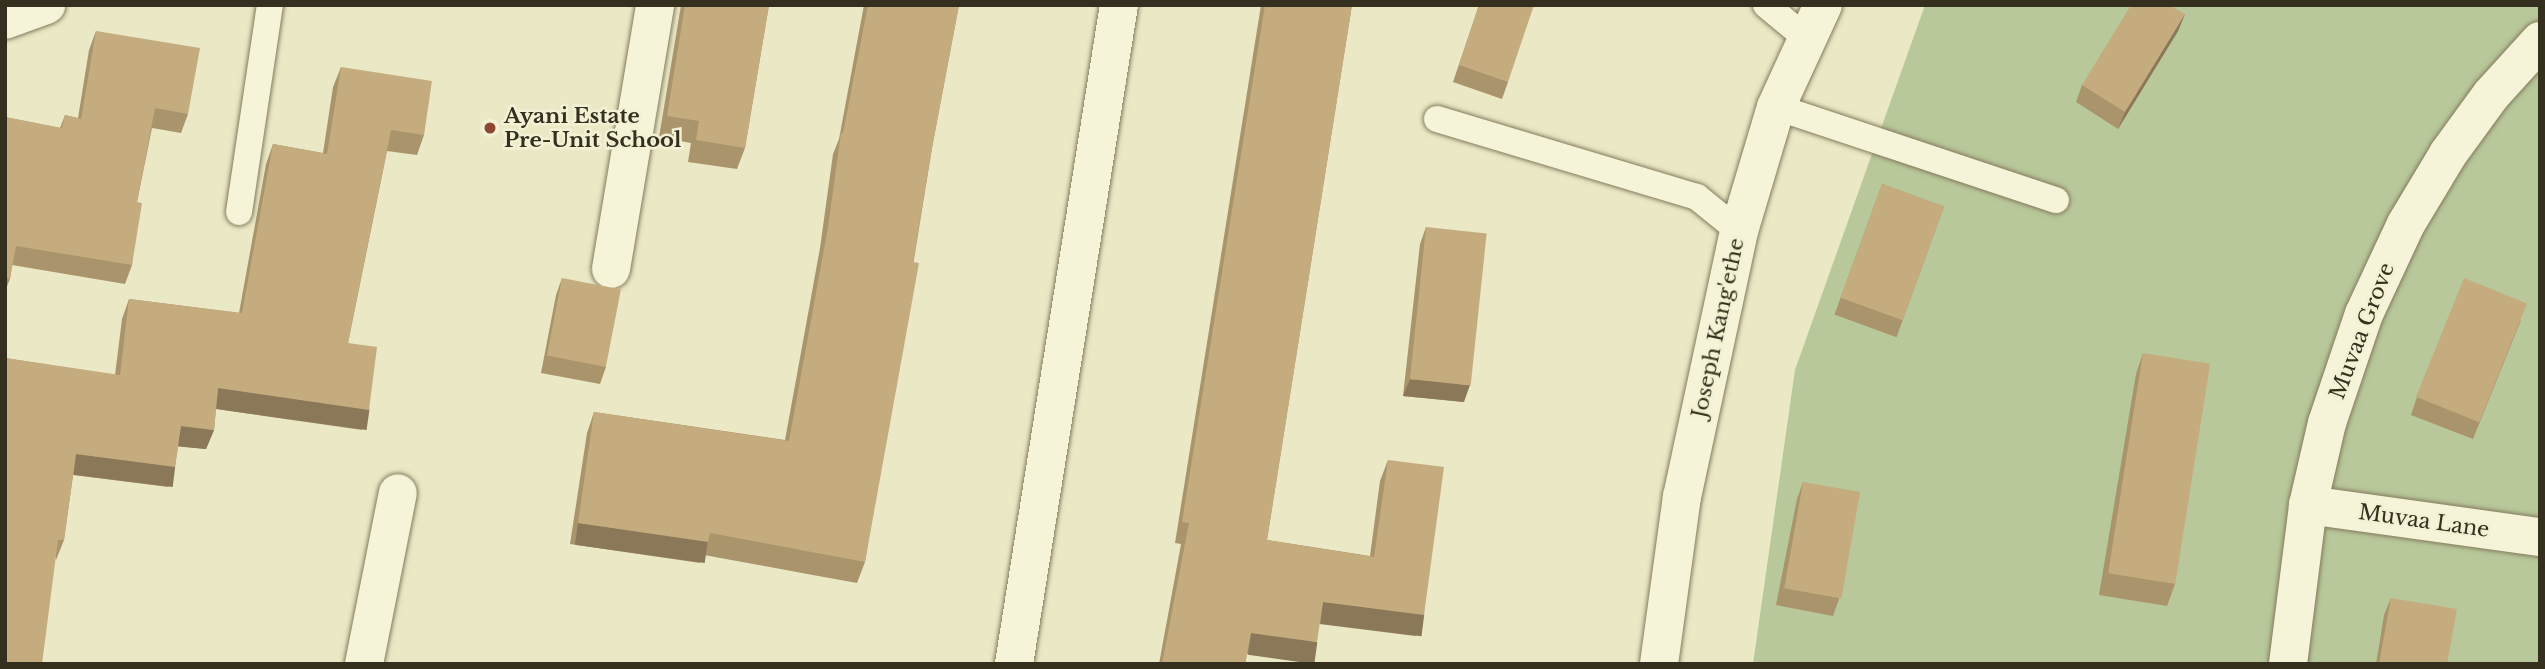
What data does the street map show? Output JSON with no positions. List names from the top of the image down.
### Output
{
  "streets": {
    "street": ["Joseph Kang'ethe", "Muvaa Grove", "Muvaa Lane"]
  },
  "crossings": [
    ["Muvaa Grove", "Muvaa Lane"]
  ],
  "places": ["Ayani Estate Pre-Unit School"]
}
